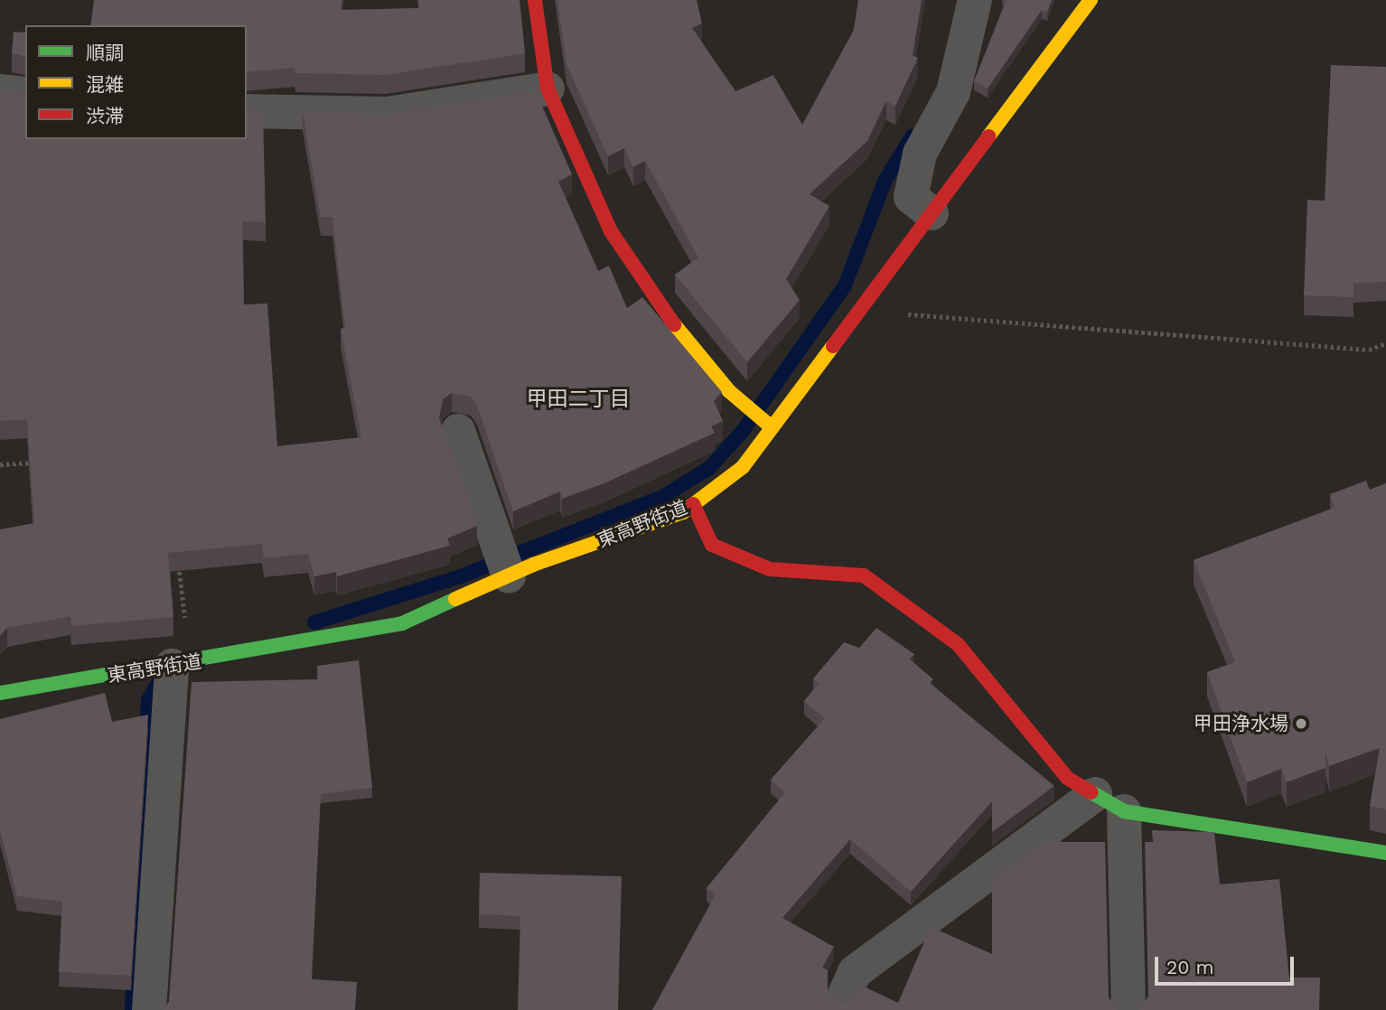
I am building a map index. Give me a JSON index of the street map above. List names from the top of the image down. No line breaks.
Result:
{"streets":{"street":["東高野街道"]},"districts":["甲田二丁目"],"places":["甲田浄水場"],"legend":["順調","混雑","渋滞"],"scale_bar":"20 m"}
